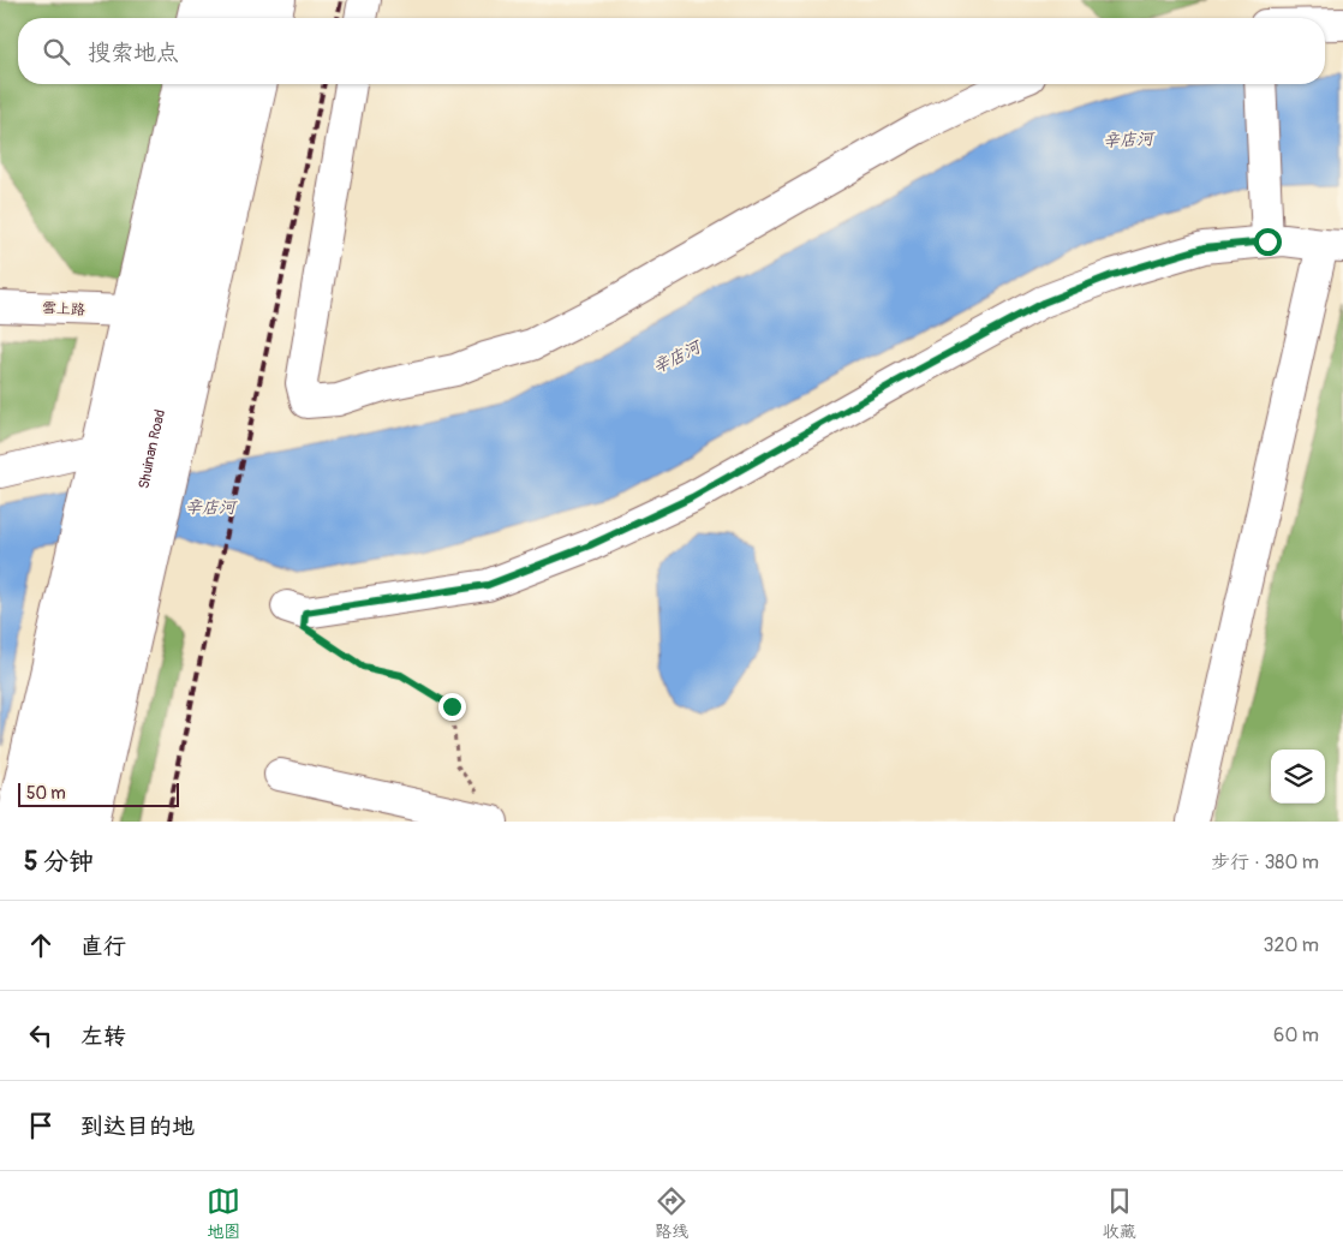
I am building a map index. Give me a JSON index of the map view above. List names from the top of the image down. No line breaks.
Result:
{"streets":{"main road":["Shuinan Road"],"street":["雪上路"]},"water":["辛店河"],"scale_bar":"50 m","page":{"search":"搜索地点","scale":"50 m","heading":["5 分钟","步行 · 380 m"],"list":[["直行","320 m"],["左转","60 m"],"到达目的地"],"nav":["地图","路线","收藏"]}}
